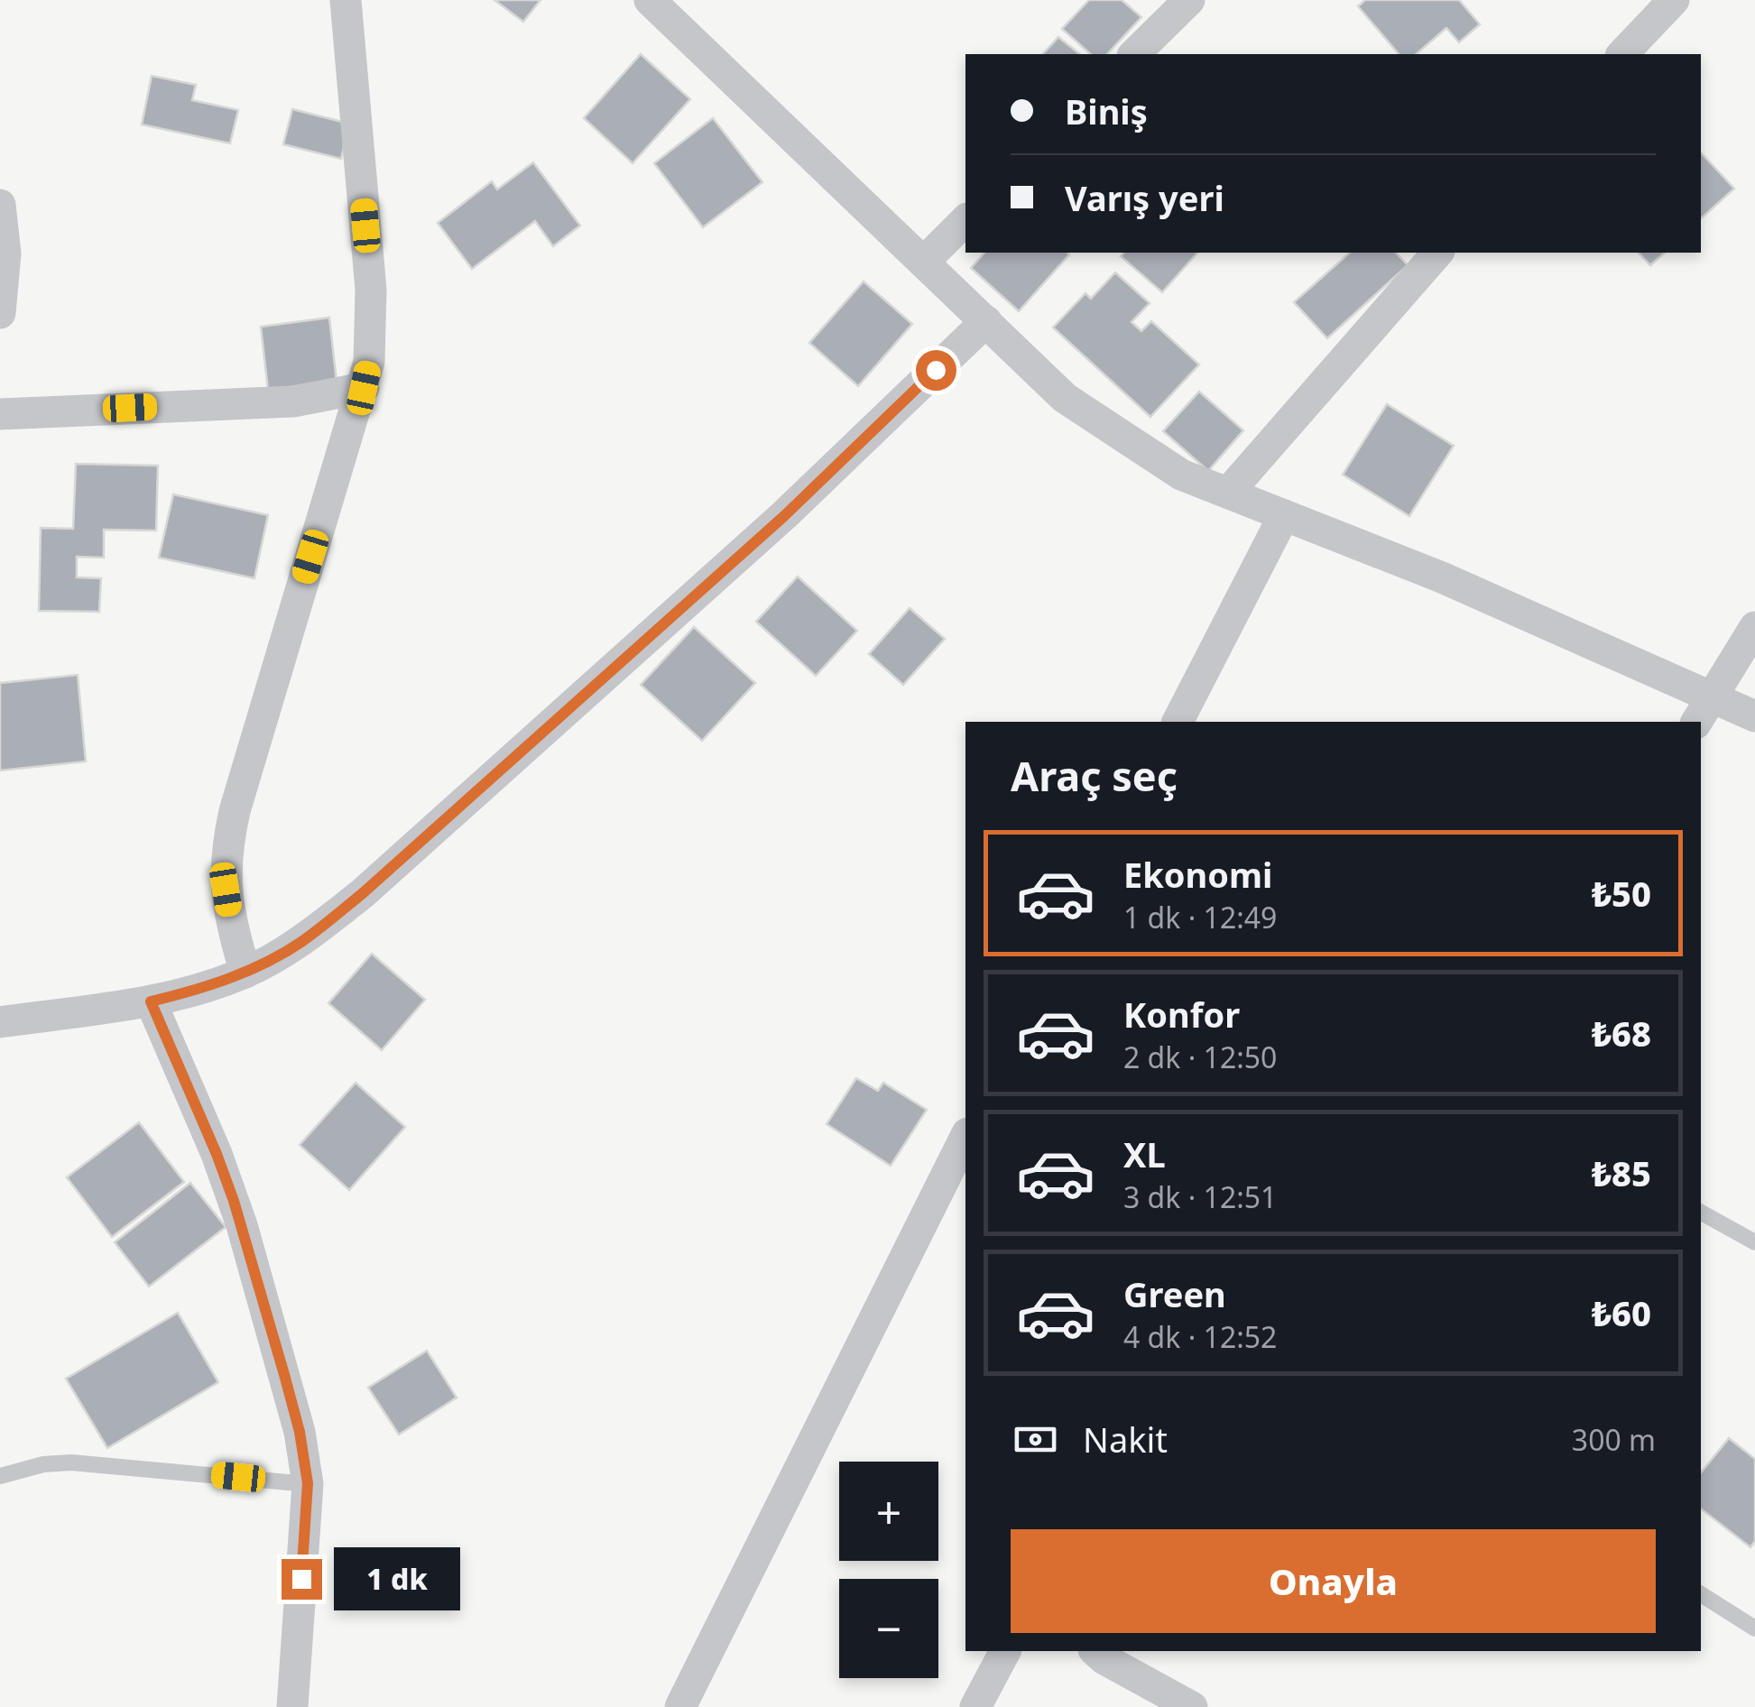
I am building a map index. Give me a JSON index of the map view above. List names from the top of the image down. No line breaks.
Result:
{"page":{"banner":["Biniş","Varış yeri"],"heading":"Araç seç","list":[{"name":"Ekonomi","note":"1 dk · 12:49","value":"₺50"},{"name":"Konfor","note":"2 dk · 12:50","value":"₺68"},{"name":"XL","note":"3 dk · 12:51","value":"₺85"},{"name":"Green","note":"4 dk · 12:52","value":"₺60"}],"pay":["Nakit","300 m"],"map_buttons":["+","−"],"buttons":"Onayla","bubble":"1 dk"}}
